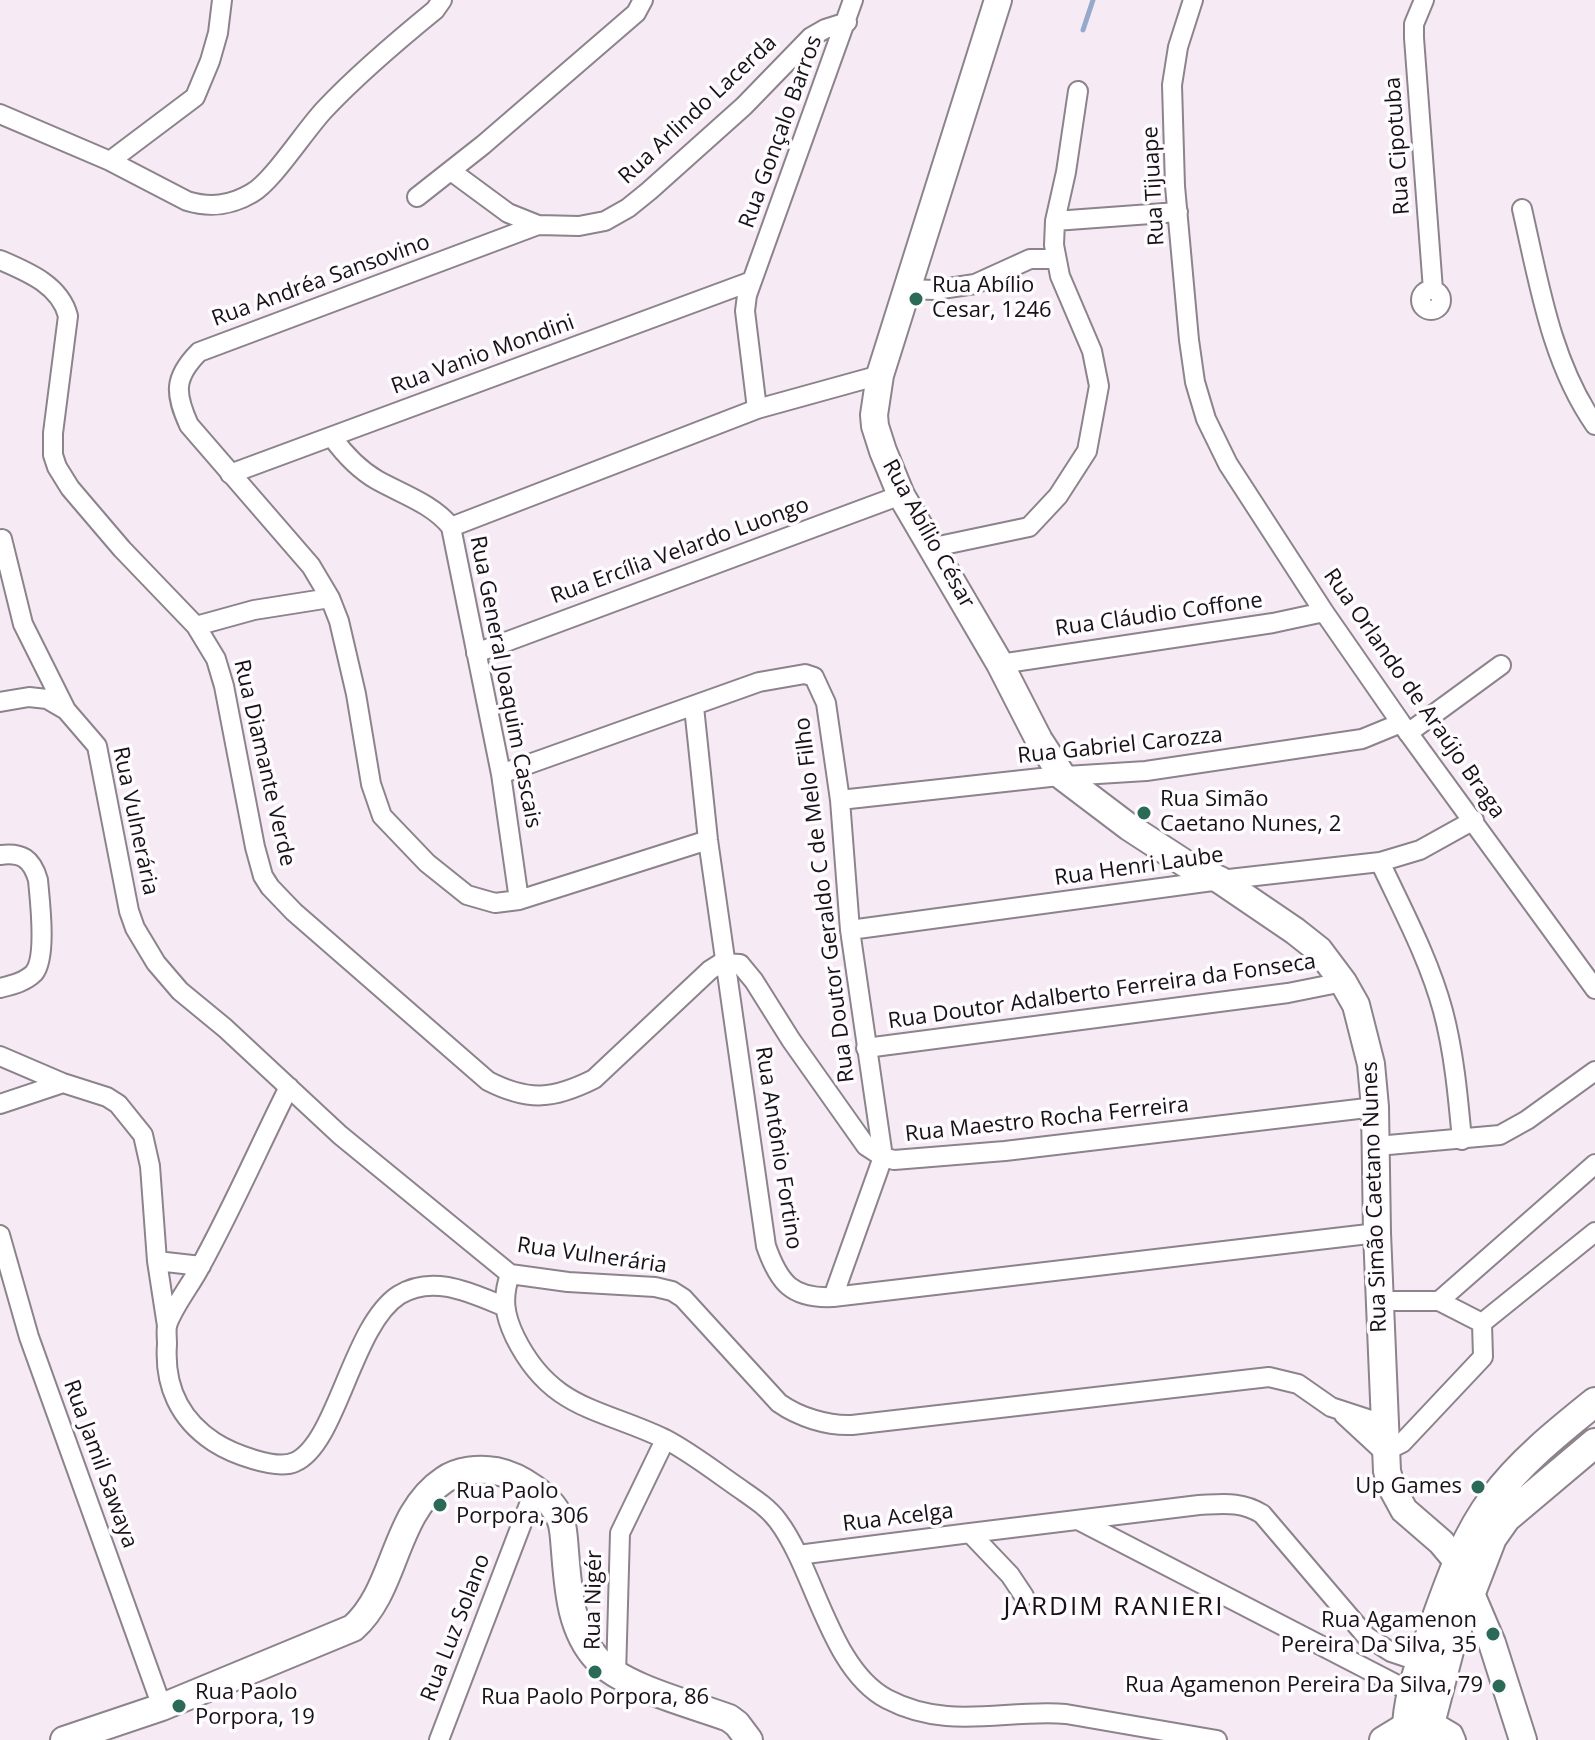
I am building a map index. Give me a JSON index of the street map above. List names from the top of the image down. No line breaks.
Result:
{"streets":{"main road":["Rua Abílio César","Rua Simão Caetano Nunes"],"street":["Rua Arlindo Lacerda","Rua Gonçalo Barros","Rua Cipotuba","Rua Tijuape","Rua Andréa Sansovino","Rua Vanio Mondini","Rua Ercília Velardo Luongo","Rua Cláudio Coffone","Rua General Joaquim Cascais","Rua Orlando de Araújo Braga","Rua Gabriel Carozza","Rua Diamante Verde","Rua Vulnerária","Rua Henri Laube","Rua Doutor Geraldo C de Melo Filho","Rua Doutor Adalberto Ferreira da Fonseca","Rua Maestro Rocha Ferreira","Rua Antônio Fortino","Rua Jamil Sawaya","Rua Acelga","Rua Nigér","Rua Luz Solano"]},"crossings":[["Rua Arlindo Lacerda","Rua Gonçalo Barros"],["Rua Arlindo Lacerda","Rua Andréa Sansovino"],["Rua Gonçalo Barros","Rua Vanio Mondini"],["Rua Tijuape","Rua Orlando de Araújo Braga"],["Rua Andréa Sansovino","Rua Vanio Mondini"],["Rua Andréa Sansovino","Rua General Joaquim Cascais"],["Rua Andréa Sansovino","Rua Antônio Fortino"],["Rua Vanio Mondini","Rua General Joaquim Cascais"],["Rua Abílio César","Rua Ercília Velardo Luongo"],["Rua Abílio César","Rua Cláudio Coffone"],["Rua Abílio César","Rua Gabriel Carozza"],["Rua Abílio César","Rua Simão Caetano Nunes"],["Rua Ercília Velardo Luongo","Rua General Joaquim Cascais"],["Rua Cláudio Coffone","Rua Orlando de Araújo Braga"],["Rua General Joaquim Cascais","Rua Doutor Geraldo C de Melo Filho"],["Rua Orlando de Araújo Braga","Rua Gabriel Carozza"],["Rua Orlando de Araújo Braga","Rua Henri Laube"],["Rua Gabriel Carozza","Rua Doutor Geraldo C de Melo Filho"],["Rua Gabriel Carozza","Rua Simão Caetano Nunes"],["Rua Diamante Verde","Rua Maestro Rocha Ferreira"],["Rua Diamante Verde","Rua Antônio Fortino"],["Rua Vulnerária","Rua Simão Caetano Nunes"],["Rua Henri Laube","Rua Doutor Geraldo C de Melo Filho"],["Rua Henri Laube","Rua Simão Caetano Nunes"],["Rua Doutor Geraldo C de Melo Filho","Rua Doutor Adalberto Ferreira da Fonseca"],["Rua Doutor Geraldo C de Melo Filho","Rua Maestro Rocha Ferreira"],["Rua Doutor Geraldo C de Melo Filho","Rua Antônio Fortino"],["Rua Doutor Adalberto Ferreira da Fonseca","Rua Simão Caetano Nunes"],["Rua Maestro Rocha Ferreira","Rua Antônio Fortino"],["Rua Maestro Rocha Ferreira","Rua Simão Caetano Nunes"],["Rua Antônio Fortino","Rua Simão Caetano Nunes"]],"districts":["JARDIM RANIERI"],"places":["Rua Abílio Cesar, 1246","Rua Simão Caetano Nunes, 2","Up Games","Rua Paolo Porpora, 306","Rua Agamenon Pereira Da Silva, 35","Rua Paolo Porpora, 86","Rua Agamenon Pereira Da Silva, 79","Rua Paolo Porpora, 19"]}
